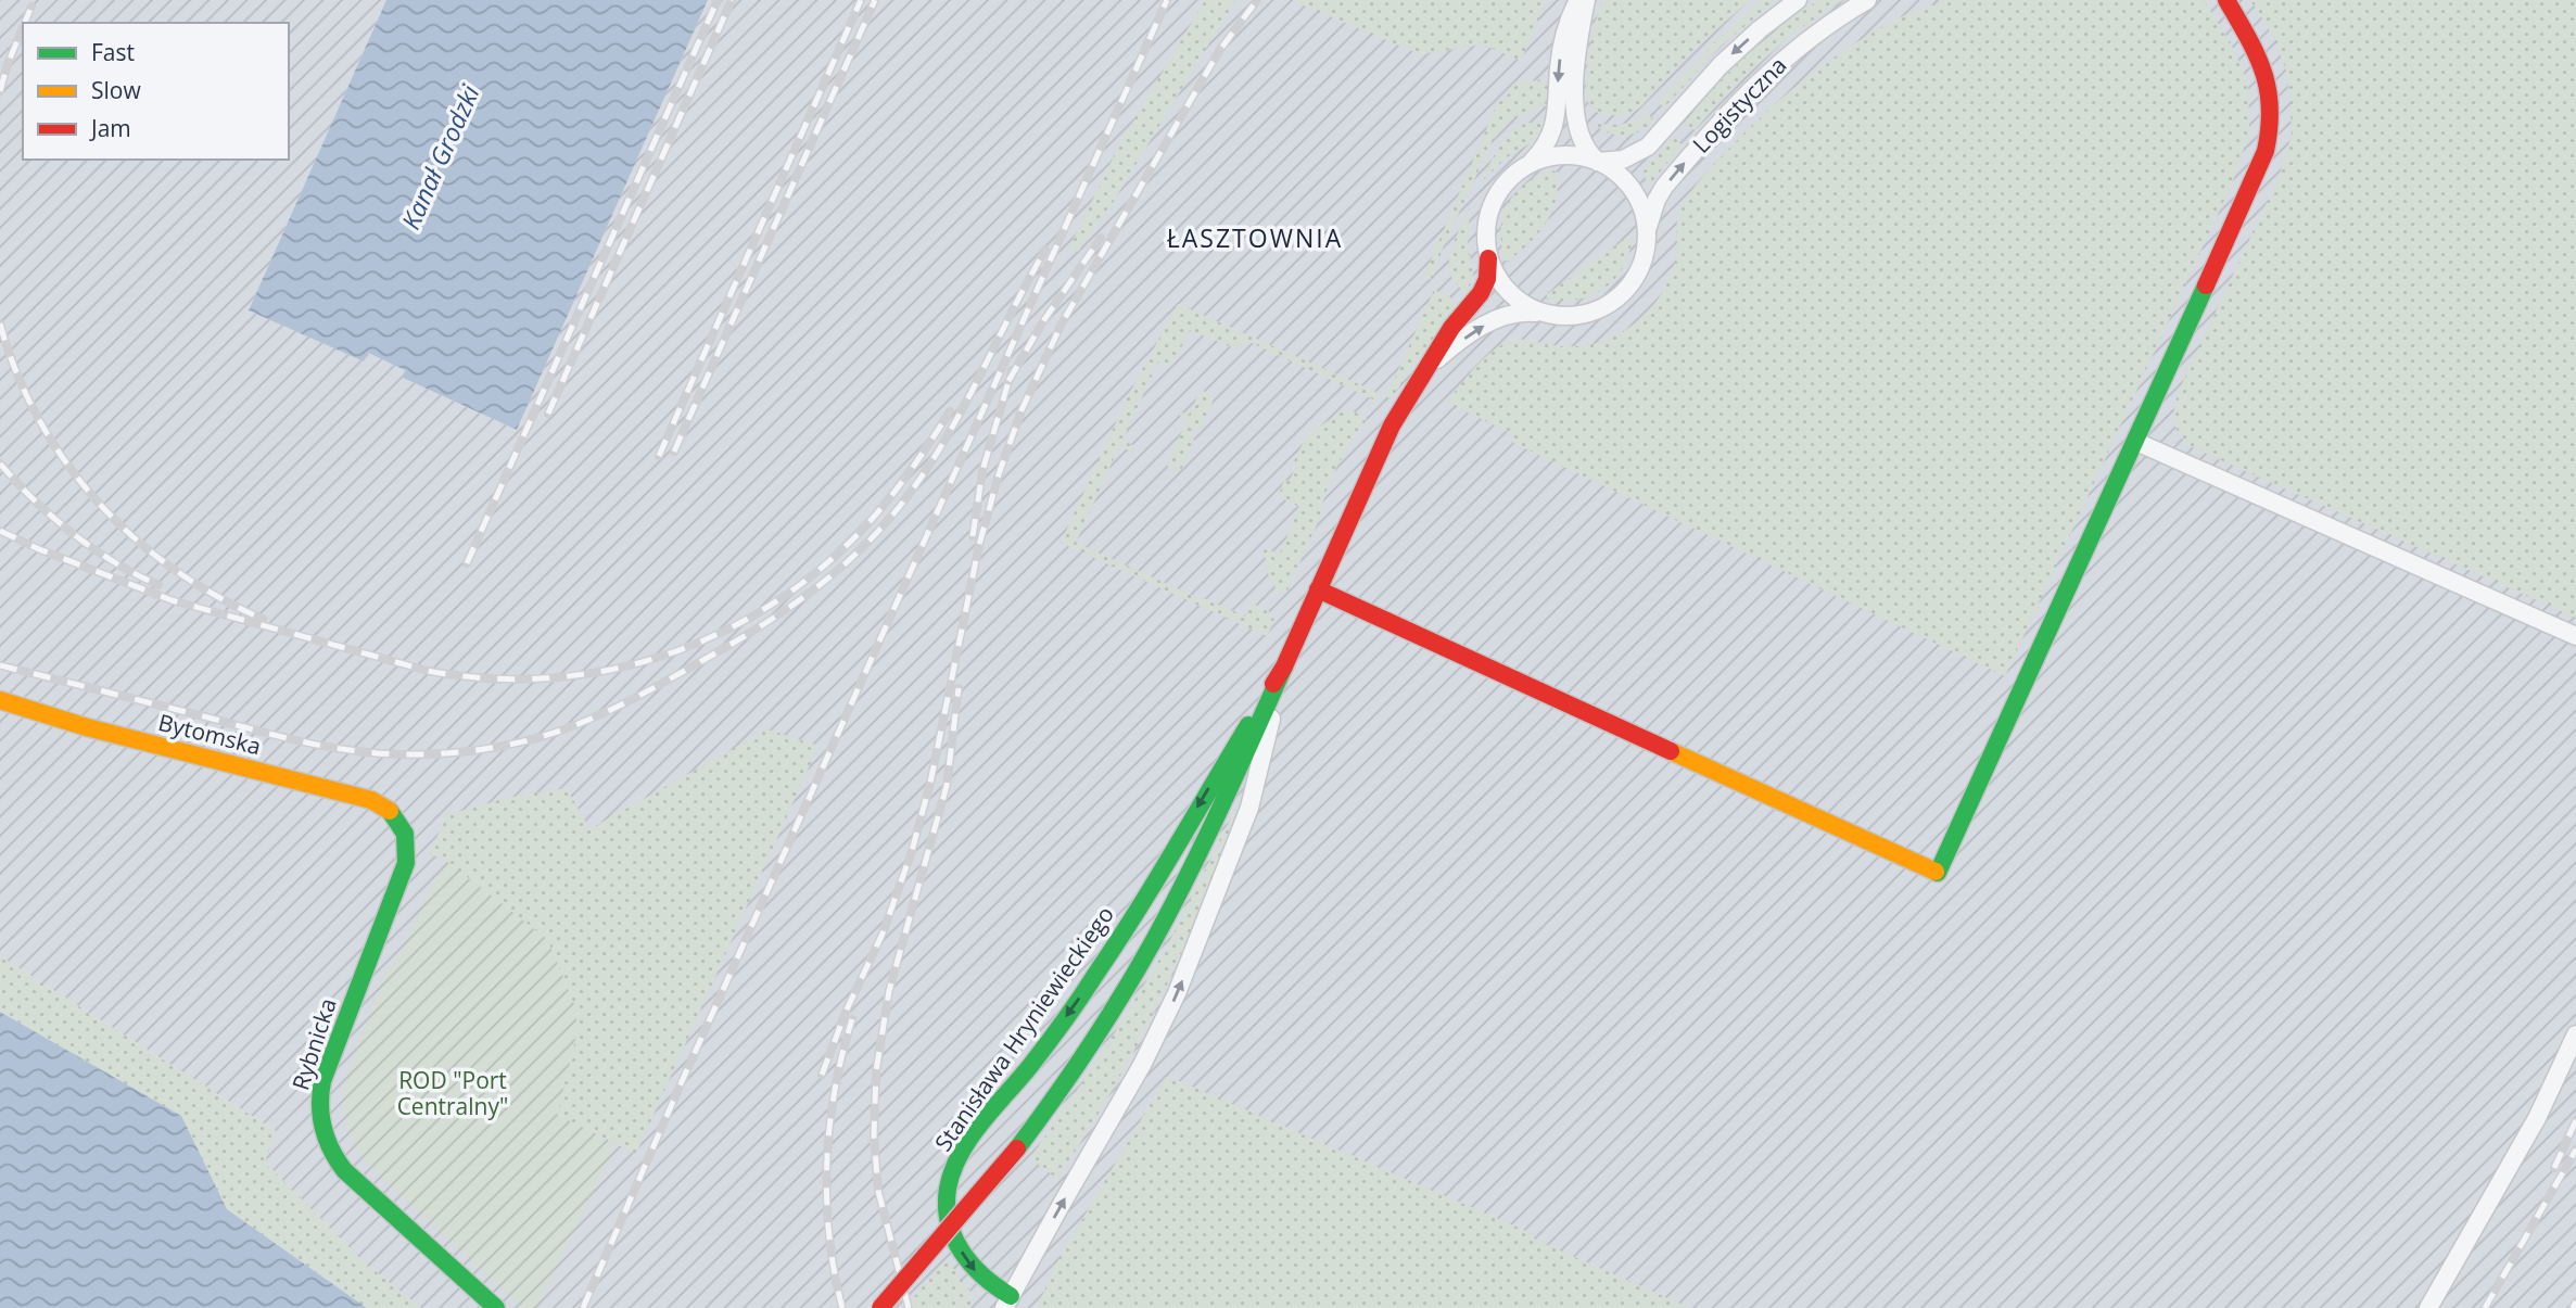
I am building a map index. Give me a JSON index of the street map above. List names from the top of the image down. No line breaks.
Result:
{"streets":{"street":["Logistyczna","Bytomska","Stanisława Hryniewieckiego","Rybnicka"]},"crossings":[["Logistyczna","Stanisława Hryniewieckiego"],["Bytomska","Rybnicka"]],"districts":["ŁASZTOWNIA"],"water":["Kanał Grodzki"],"parks":["ROD \"Port Centralny\""],"legend":["Fast","Slow","Jam"]}
